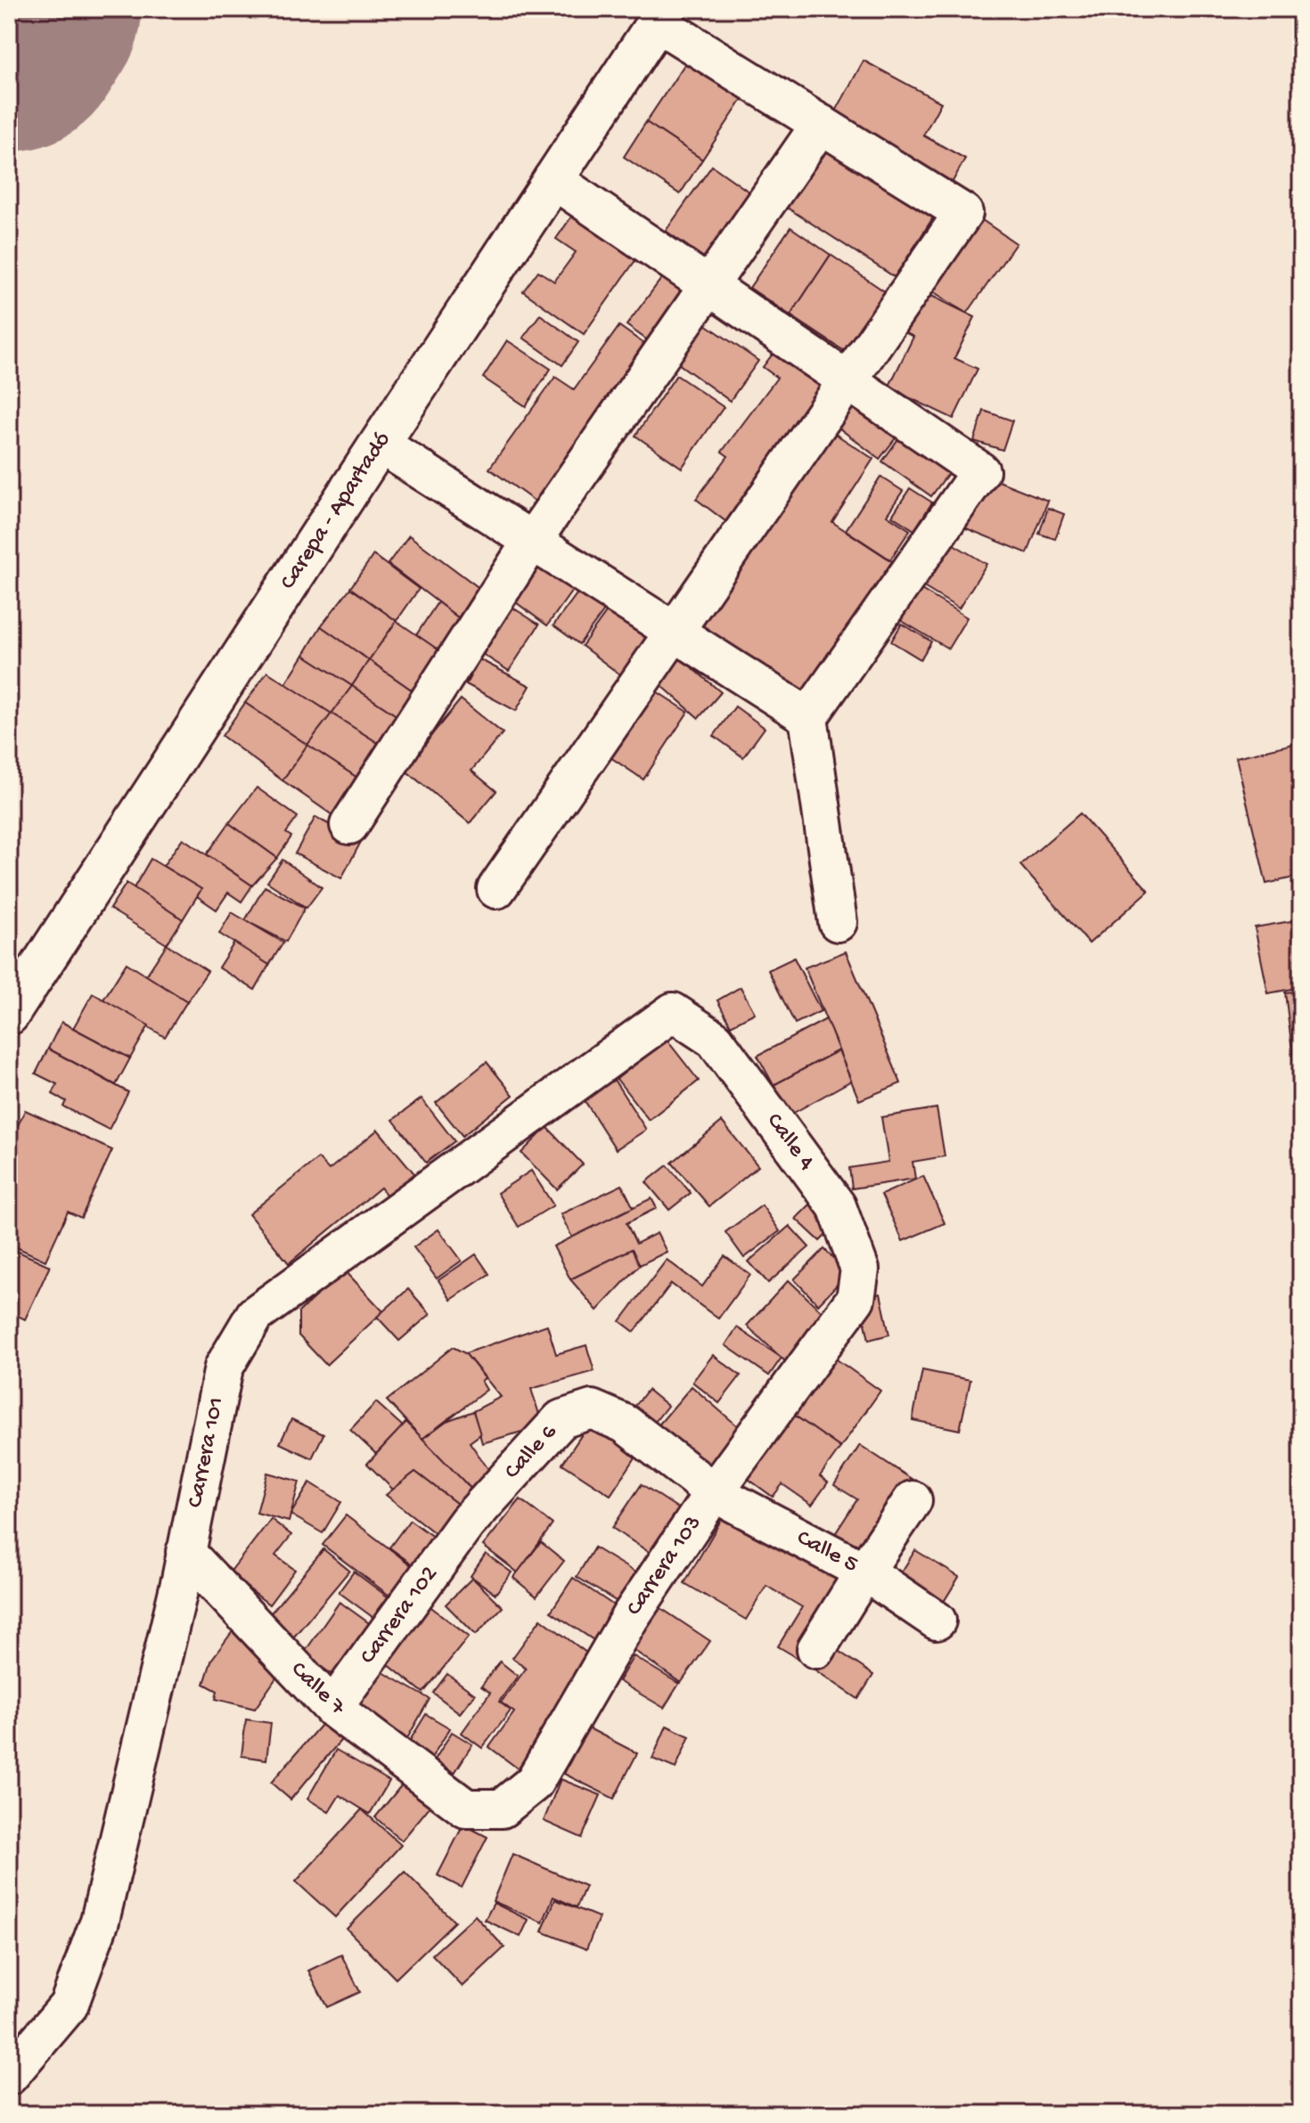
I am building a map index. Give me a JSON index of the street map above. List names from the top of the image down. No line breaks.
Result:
{"streets":{"main road":["Carepa - Apartadó"],"street":["Calle 4","Carrera 101","Calle 6","Calle 5","Carrera 103","Carrera 102","Calle 7"]},"crossings":[["Calle 4","Carrera 101"],["Calle 4","Carrera 103"],["Carrera 101","Calle 7"],["Calle 6","Calle 5"],["Calle 6","Carrera 103"],["Calle 6","Carrera 102"],["Calle 5","Carrera 103"],["Carrera 103","Calle 7"],["Carrera 102","Calle 7"]]}
